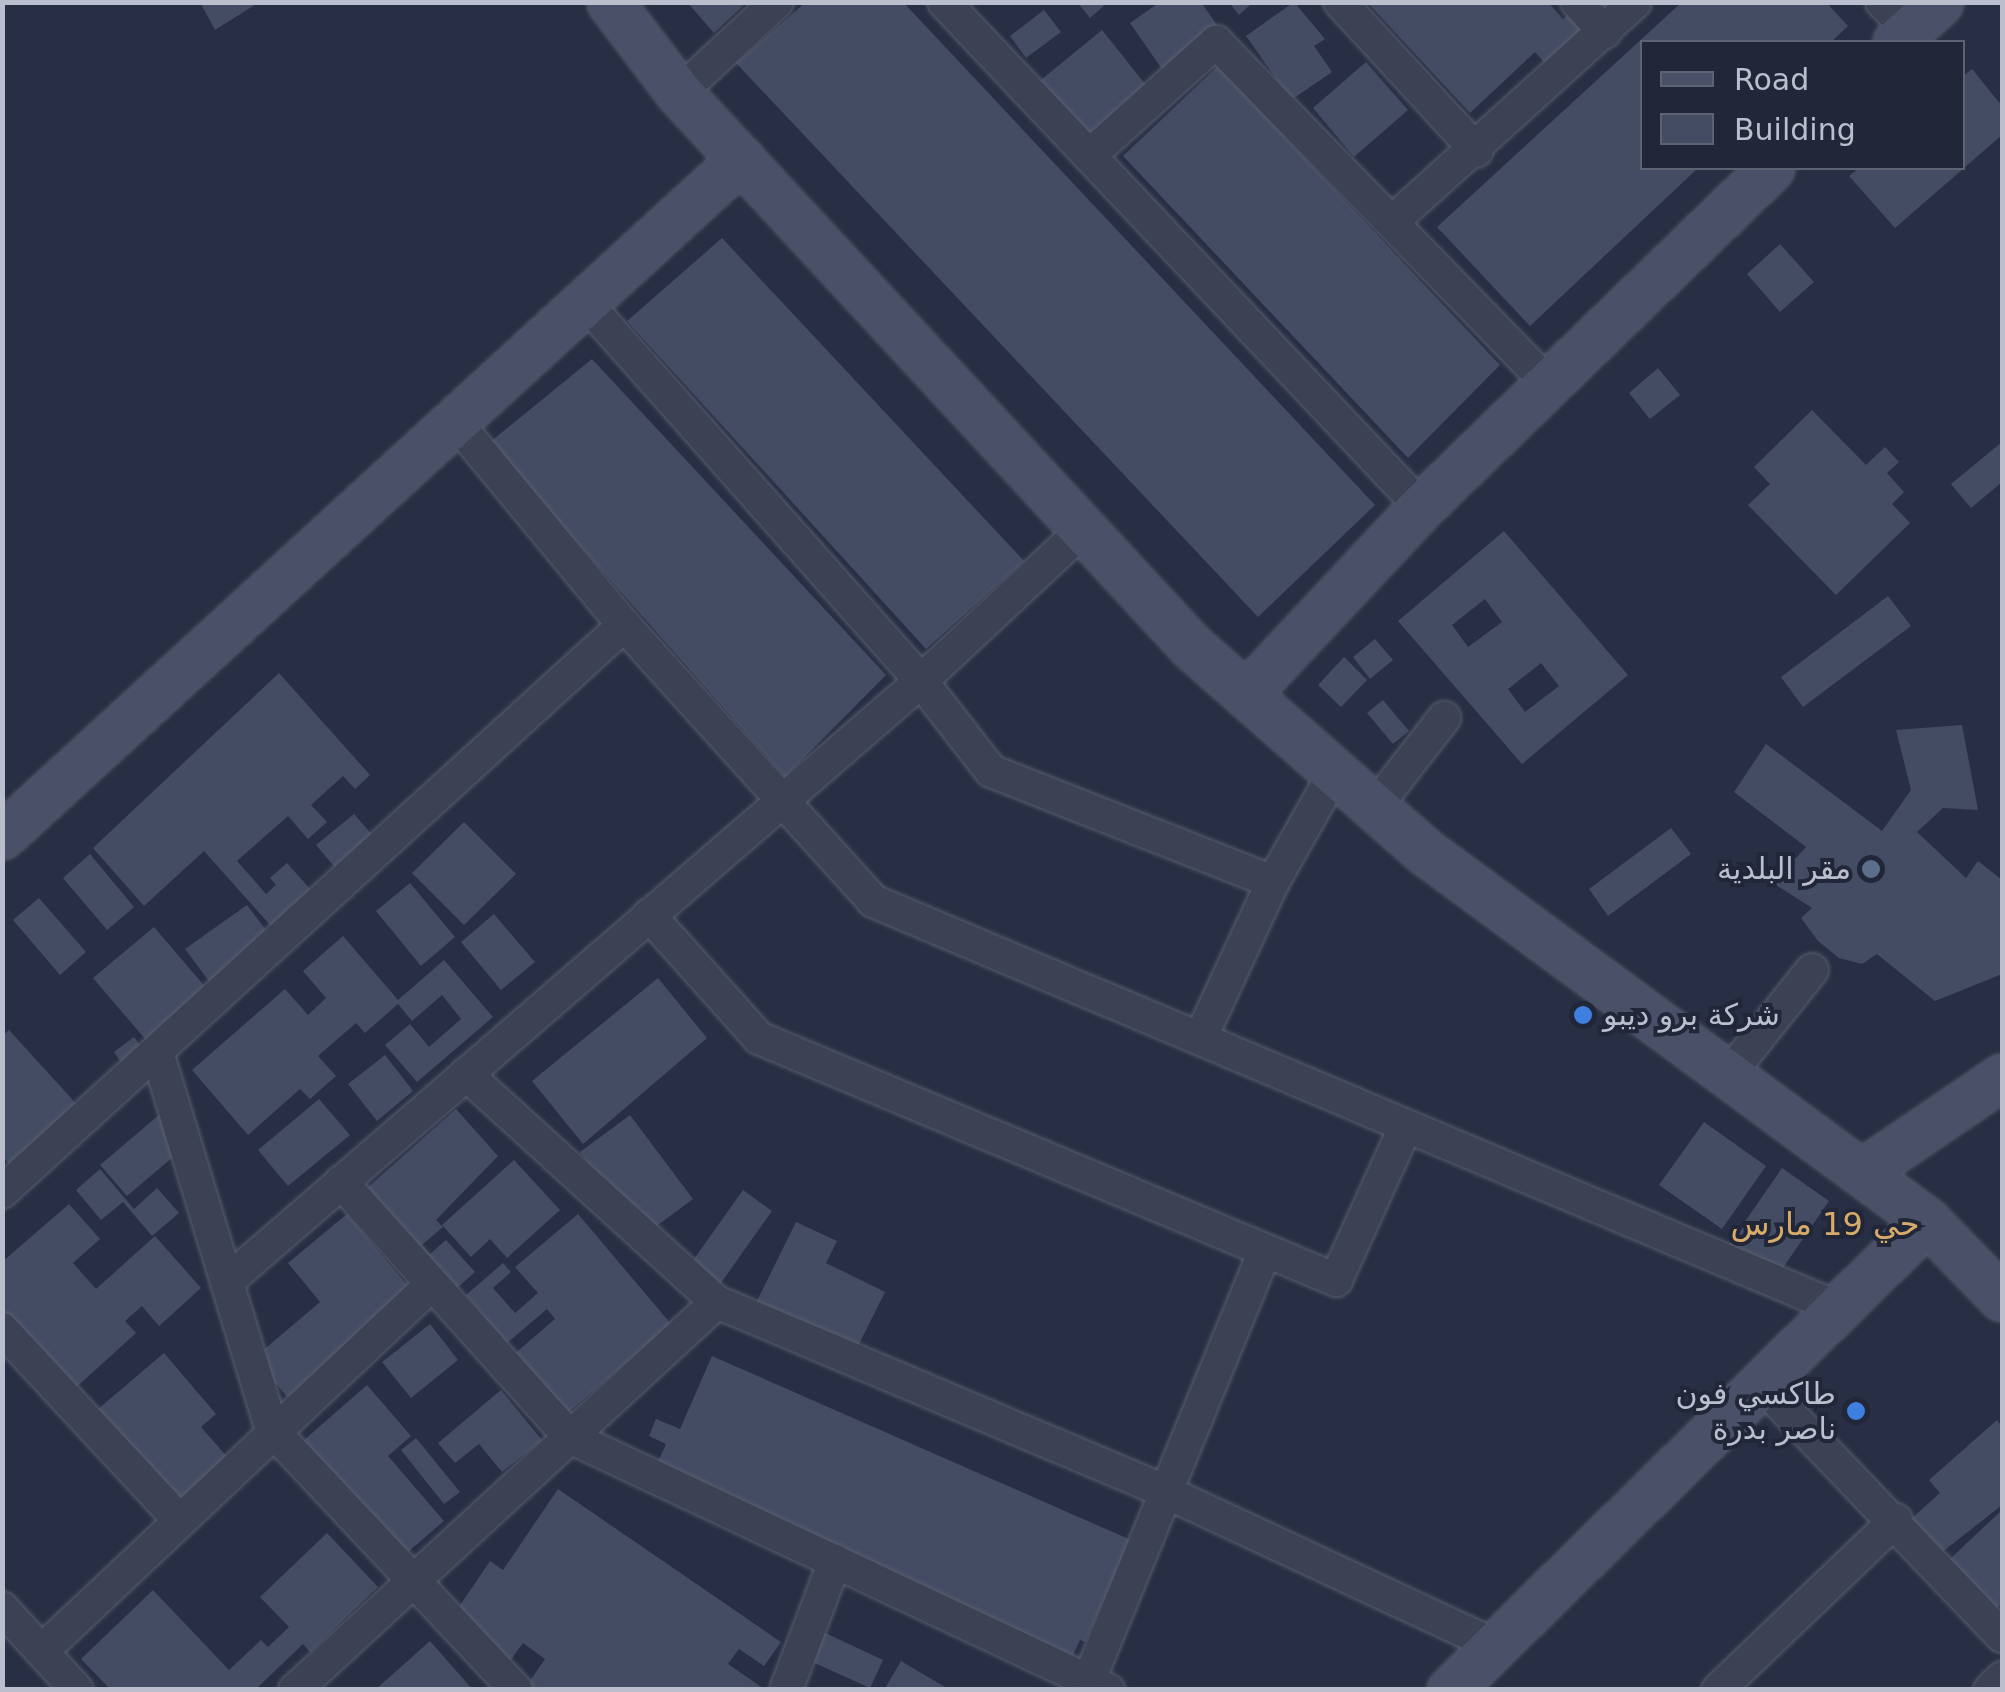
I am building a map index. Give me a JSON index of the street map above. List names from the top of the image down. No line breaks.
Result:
{"districts":["حي 19 مارس"],"places":["مقر البلدية","شركة برو ديبو","طاكسي فون ناصر بدرة"],"legend":["Road","Building"]}
